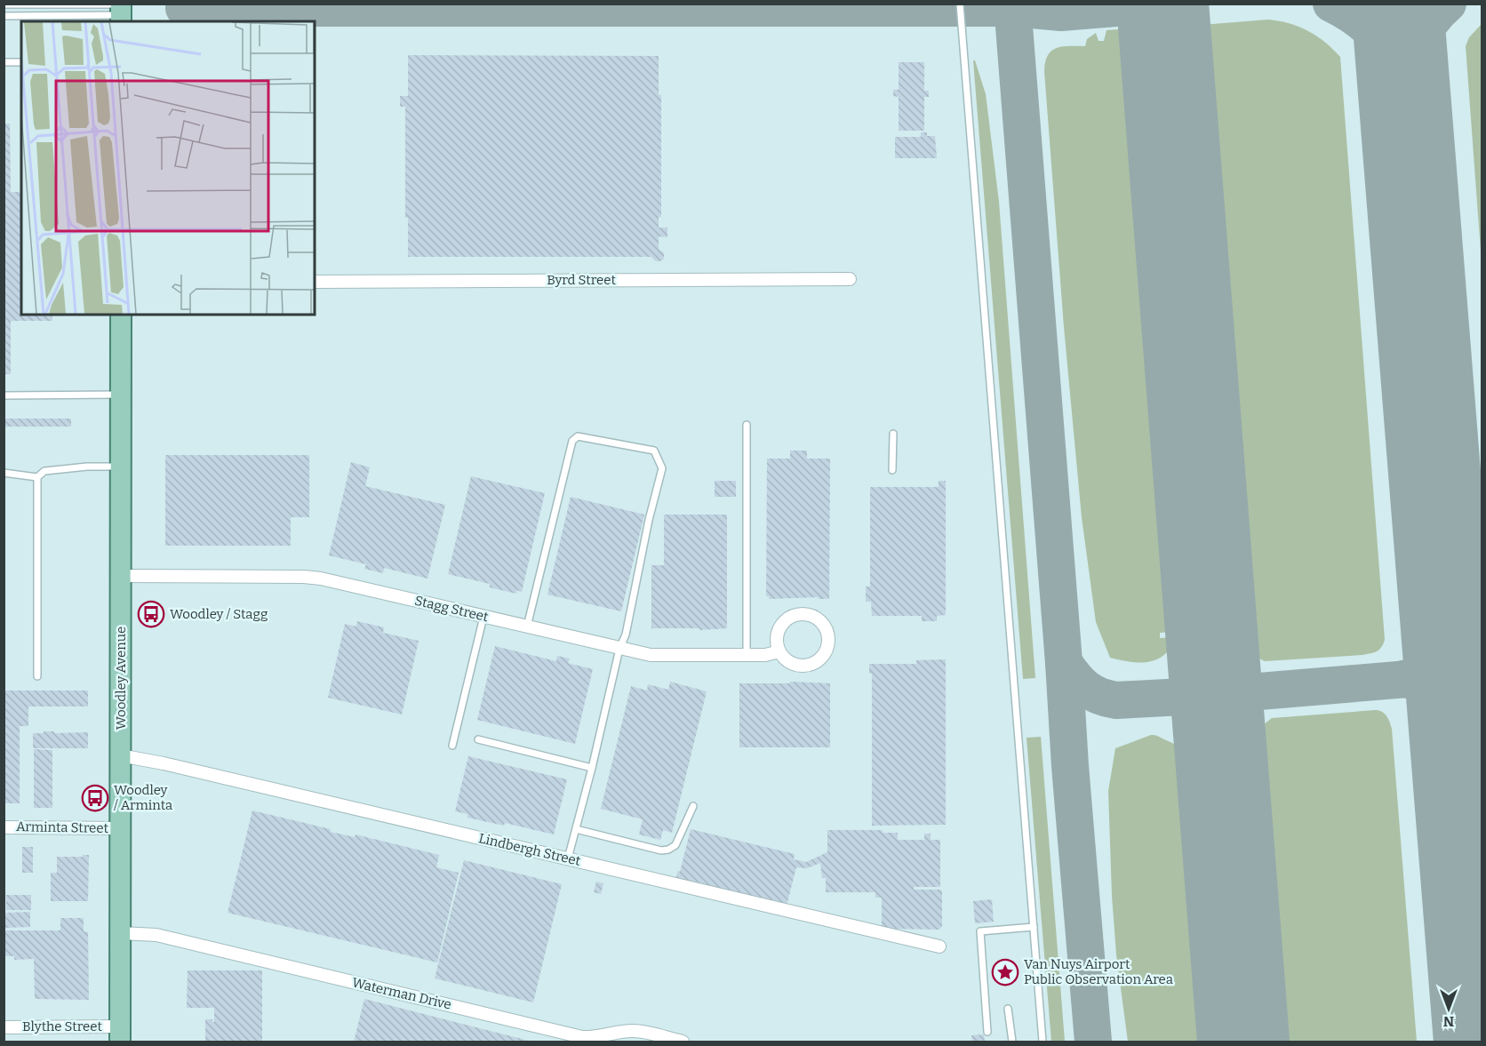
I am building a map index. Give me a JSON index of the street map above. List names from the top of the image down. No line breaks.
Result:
{"streets":{"main road":["Woodley Avenue"],"street":["Byrd Street","Stagg Street","Arminta Street","Lindbergh Street","Waterman Drive","Blythe Street"]},"crossings":[["Stagg Street","Woodley Avenue"],["Woodley Avenue","Arminta Street"],["Woodley Avenue","Lindbergh Street"],["Woodley Avenue","Waterman Drive"],["Woodley Avenue","Blythe Street"]],"places":{"bus stop":["Woodley / Stagg","Woodley / Arminta"],"place":["Van Nuys Airport Public Observation Area"]},"north":"bottom"}
